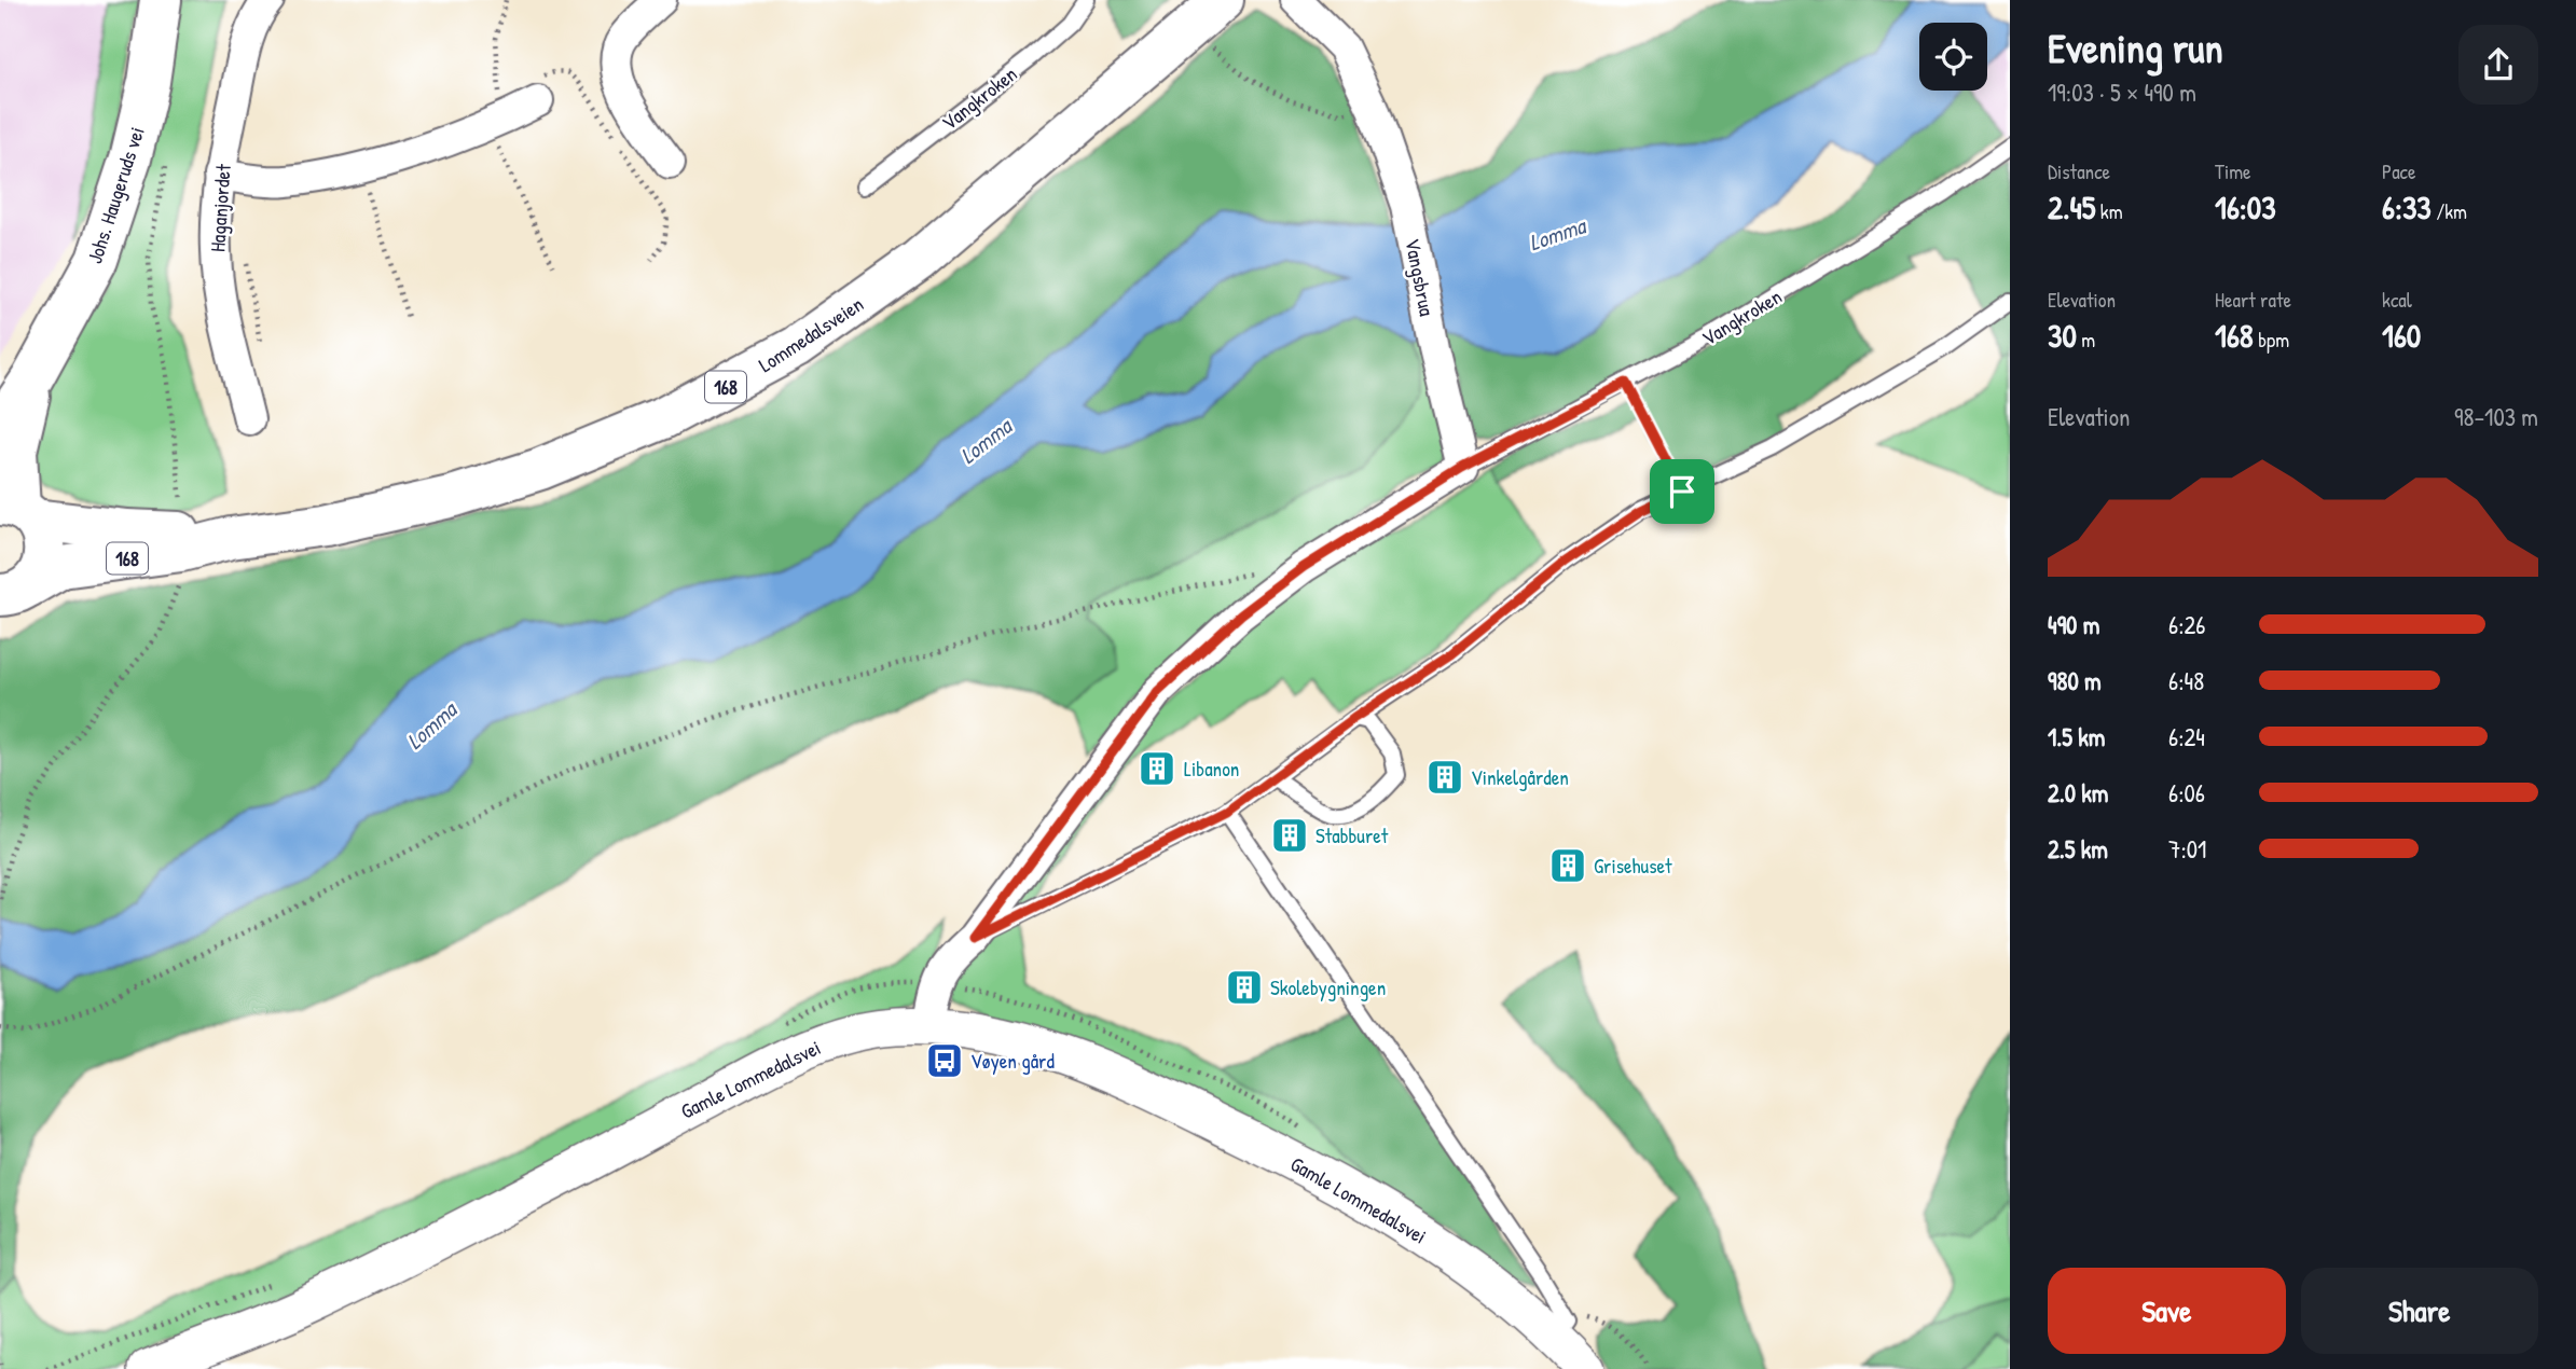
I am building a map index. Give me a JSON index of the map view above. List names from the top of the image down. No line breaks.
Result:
{"streets":{"main road":["Johs. Haugeruds vei","Lommedalsveien","168"],"street":["Vangkroken","Haganjordet","Vangsbrua","Gamle Lommedalsvei"]},"crossings":[["Vangkroken","Vangsbrua"],["Vangkroken","Gamle Lommedalsvei"],["Johs. Haugeruds vei","Lommedalsveien"],["Johs. Haugeruds vei","168"],["Lommedalsveien","168"]],"water":["Lomma"],"places":{"building":["Libanon","Vinkelgården","Stabburet","Grisehuset","Skolebygningen"],"bus stop":["Vøyen gård"]},"page":{"heading":["Evening run","19:03 · 5 × 490 m"],"stats":[["Distance","2.45 km"],["Time","16:03"],["Pace","6:33 /km"],["Elevation","30 m"],["Heart rate","168 bpm"],["kcal","160"]],"chart":["Elevation","98–103 m"],"list":[{"name":"490 m","note":"6:26"},{"name":"980 m","note":"6:48"},{"name":"1.5 km","note":"6:24"},{"name":"2.0 km","note":"6:06"},{"name":"2.5 km","note":"7:01"}],"buttons":["Save","Share"]}}
